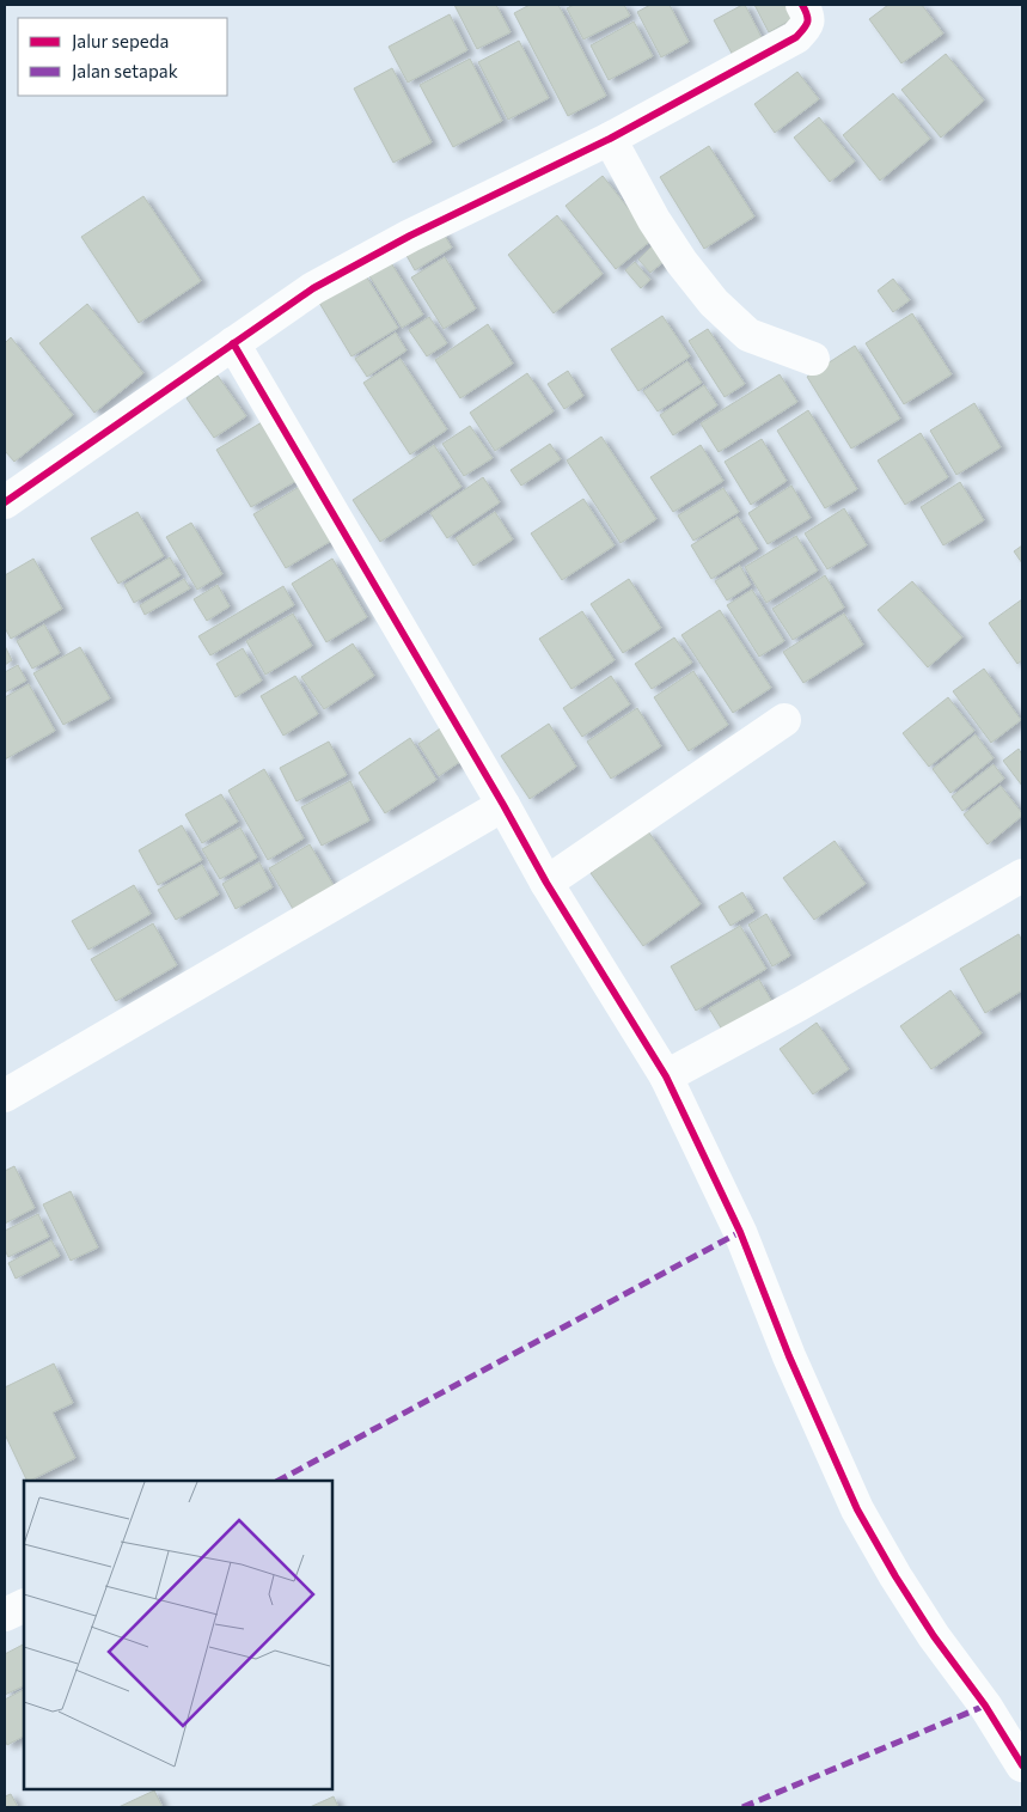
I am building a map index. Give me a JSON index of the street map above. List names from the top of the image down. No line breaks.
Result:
{"legend":["Jalur sepeda","Jalan setapak"]}
